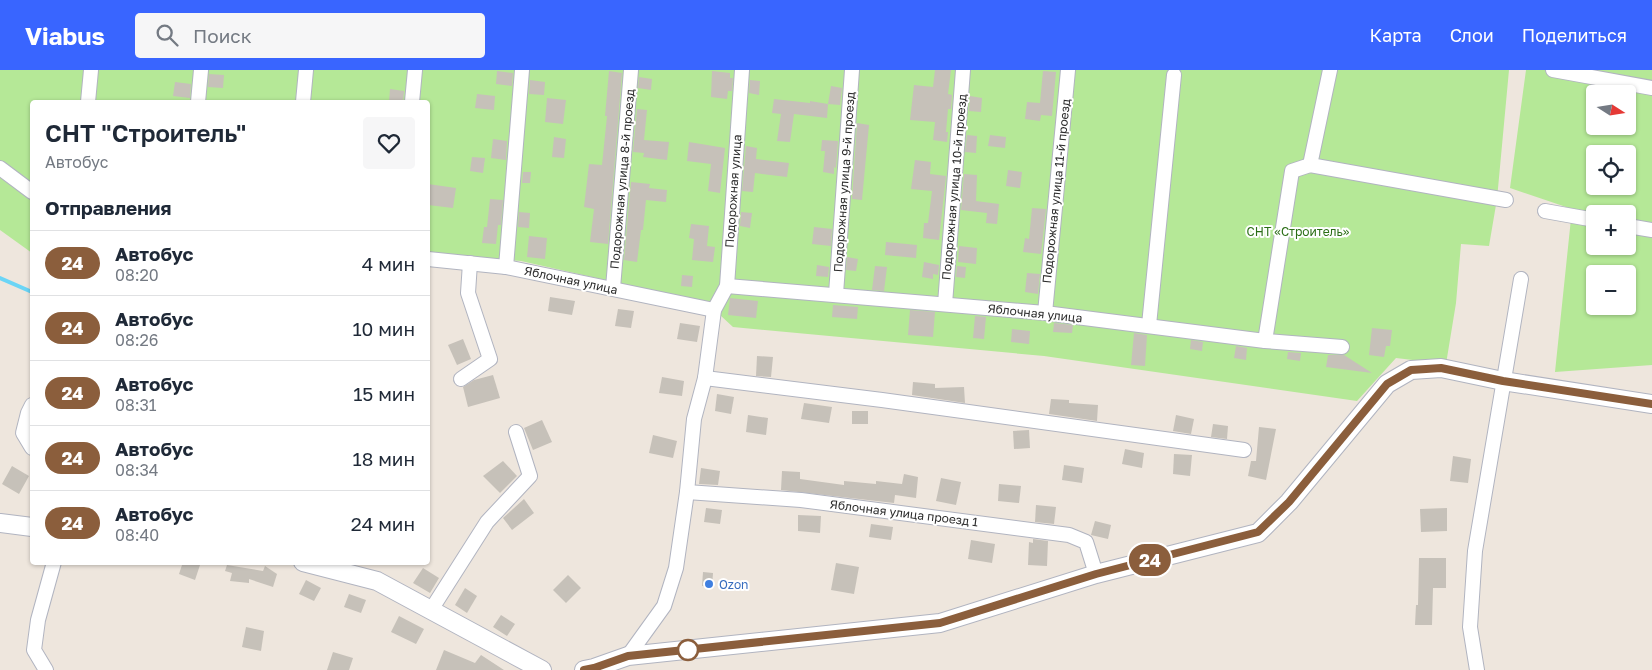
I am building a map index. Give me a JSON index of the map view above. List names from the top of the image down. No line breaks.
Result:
{"streets":{"street":["Подорожная улица 8-й проезд","Подорожная улица 9-й проезд","Подорожная улица 10-й проезд","Подорожная улица","Подорожная улица 11-й проезд","Яблочная улица","Яблочная улица проезд 1"]},"crossings":[["Подорожная улица 8-й проезд","Яблочная улица"],["Подорожная улица 9-й проезд","Яблочная улица"],["Подорожная улица 10-й проезд","Яблочная улица"],["Подорожная улица","Яблочная улица"],["Подорожная улица 11-й проезд","Яблочная улица"]],"parks":["СНТ «Строитель»"],"places":["Ozon"],"lines":["bus line 24"],"north":"right","page":{"header":"Viabus","search":"Поиск","nav":["Карта","Слои","Поделиться"],"on_map":"24","map_buttons":["+","−"],"heading":[["СНТ \"Строитель\"","Автобус"],"Отправления"],"list":[{"mark":"24","name":"Автобус","note":"08:20","value":"4 мин"},{"mark":"24","name":"Автобус","note":"08:26","value":"10 мин"},{"mark":"24","name":"Автобус","note":"08:31","value":"15 мин"},{"mark":"24","name":"Автобус","note":"08:34","value":"18 мин"},{"mark":"24","name":"Автобус","note":"08:40","value":"24 мин"}]}}
